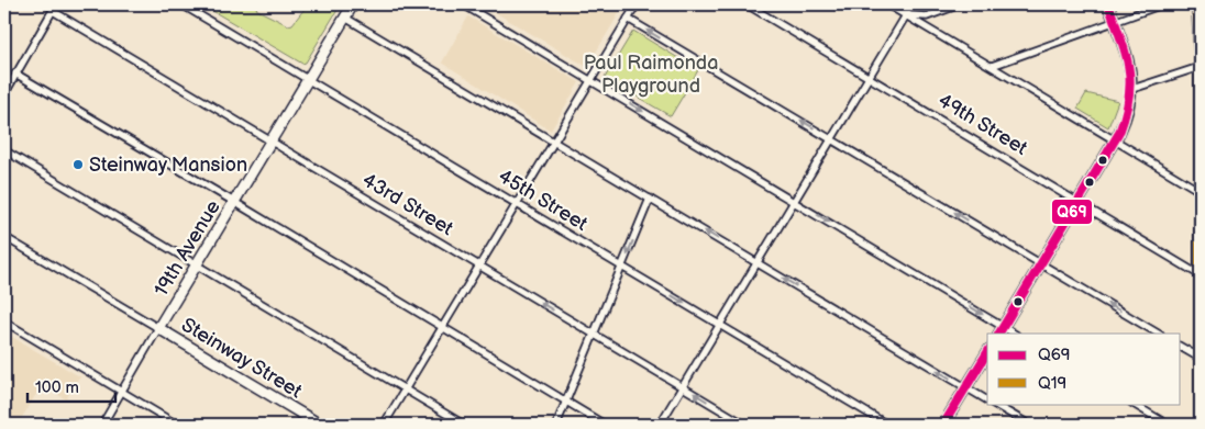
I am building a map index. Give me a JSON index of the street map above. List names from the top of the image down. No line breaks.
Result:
{"streets":{"street":["49th Street","45th Street","43rd Street","19th Avenue","Steinway Street"]},"crossings":[["45th Street","19th Avenue"],["43rd Street","19th Avenue"],["19th Avenue","Steinway Street"]],"parks":["Paul Raimonda Playground"],"places":["Steinway Mansion"],"lines":["transit line Q69","transit line Q19"],"legend":["Q69","Q19"],"scale_bar":"100 m"}
